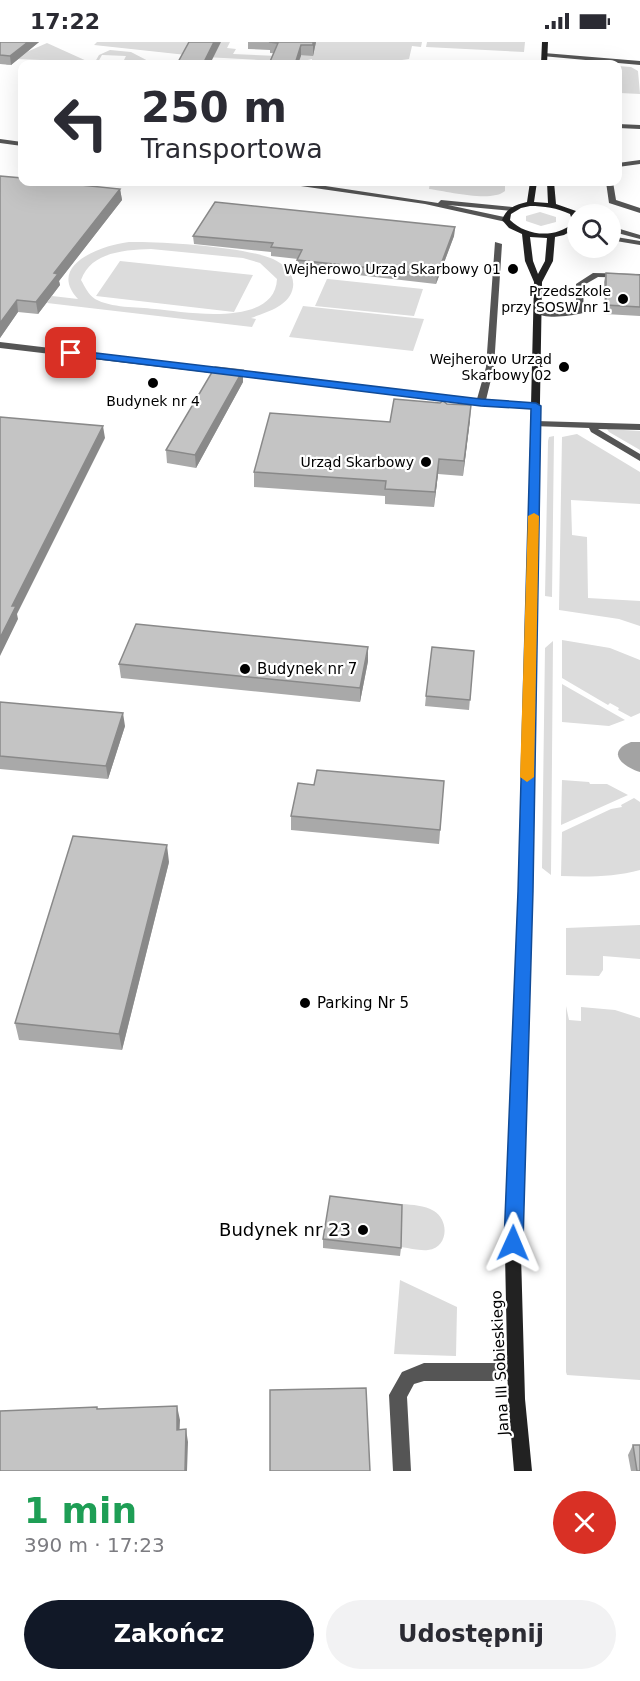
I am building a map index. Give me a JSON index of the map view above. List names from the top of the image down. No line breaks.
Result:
{"streets":{"street":["Jana III Sobieskiego"]},"places":["Wejherowo Urząd Skarbowy 01","Przedszkole przy SOSW nr 1","Wejherowo Urząd Skarbowy 02","Budynek nr 4","Urząd Skarbowy","Budynek nr 7","Parking Nr 5","Budynek nr 23"],"page":{"status":"17:22","turn":["250 m","Transportowa"],"heading":["1 min","390 m · 17:23"],"buttons":["Zakończ","Udostępnij"]}}
